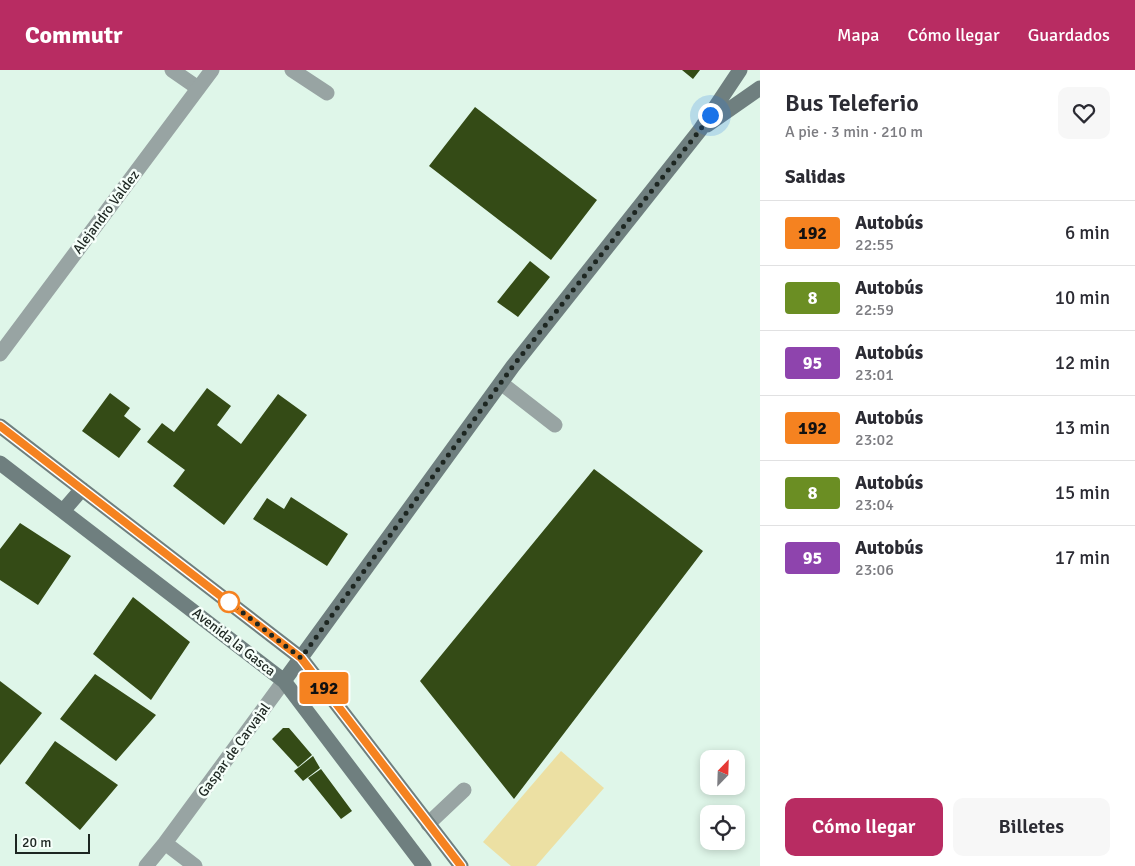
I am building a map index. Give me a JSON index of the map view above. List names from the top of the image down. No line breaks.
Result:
{"streets":{"main road":["Avenida la Gasca","Gaspar de Carvajal"],"street":["Alejandro Valdez"]},"crossings":[["Avenida la Gasca","Gaspar de Carvajal"]],"lines":["bus line 192"],"scale_bar":"20 m","north":"top right","page":{"header":"Commutr","nav":["Mapa","Cómo llegar","Guardados"],"on_map":"192","heading":[["Bus Teleferio","A pie · 3 min · 210 m"],"Salidas"],"list":[{"mark":"192","name":"Autobús","note":"22:55","value":"6 min"},{"mark":"8","name":"Autobús","note":"22:59","value":"10 min"},{"mark":"95","name":"Autobús","note":"23:01","value":"12 min"},{"mark":"192","name":"Autobús","note":"23:02","value":"13 min"},{"mark":"8","name":"Autobús","note":"23:04","value":"15 min"},{"mark":"95","name":"Autobús","note":"23:06","value":"17 min"}],"buttons":["Cómo llegar","Billetes"],"scale":"20 m"}}
